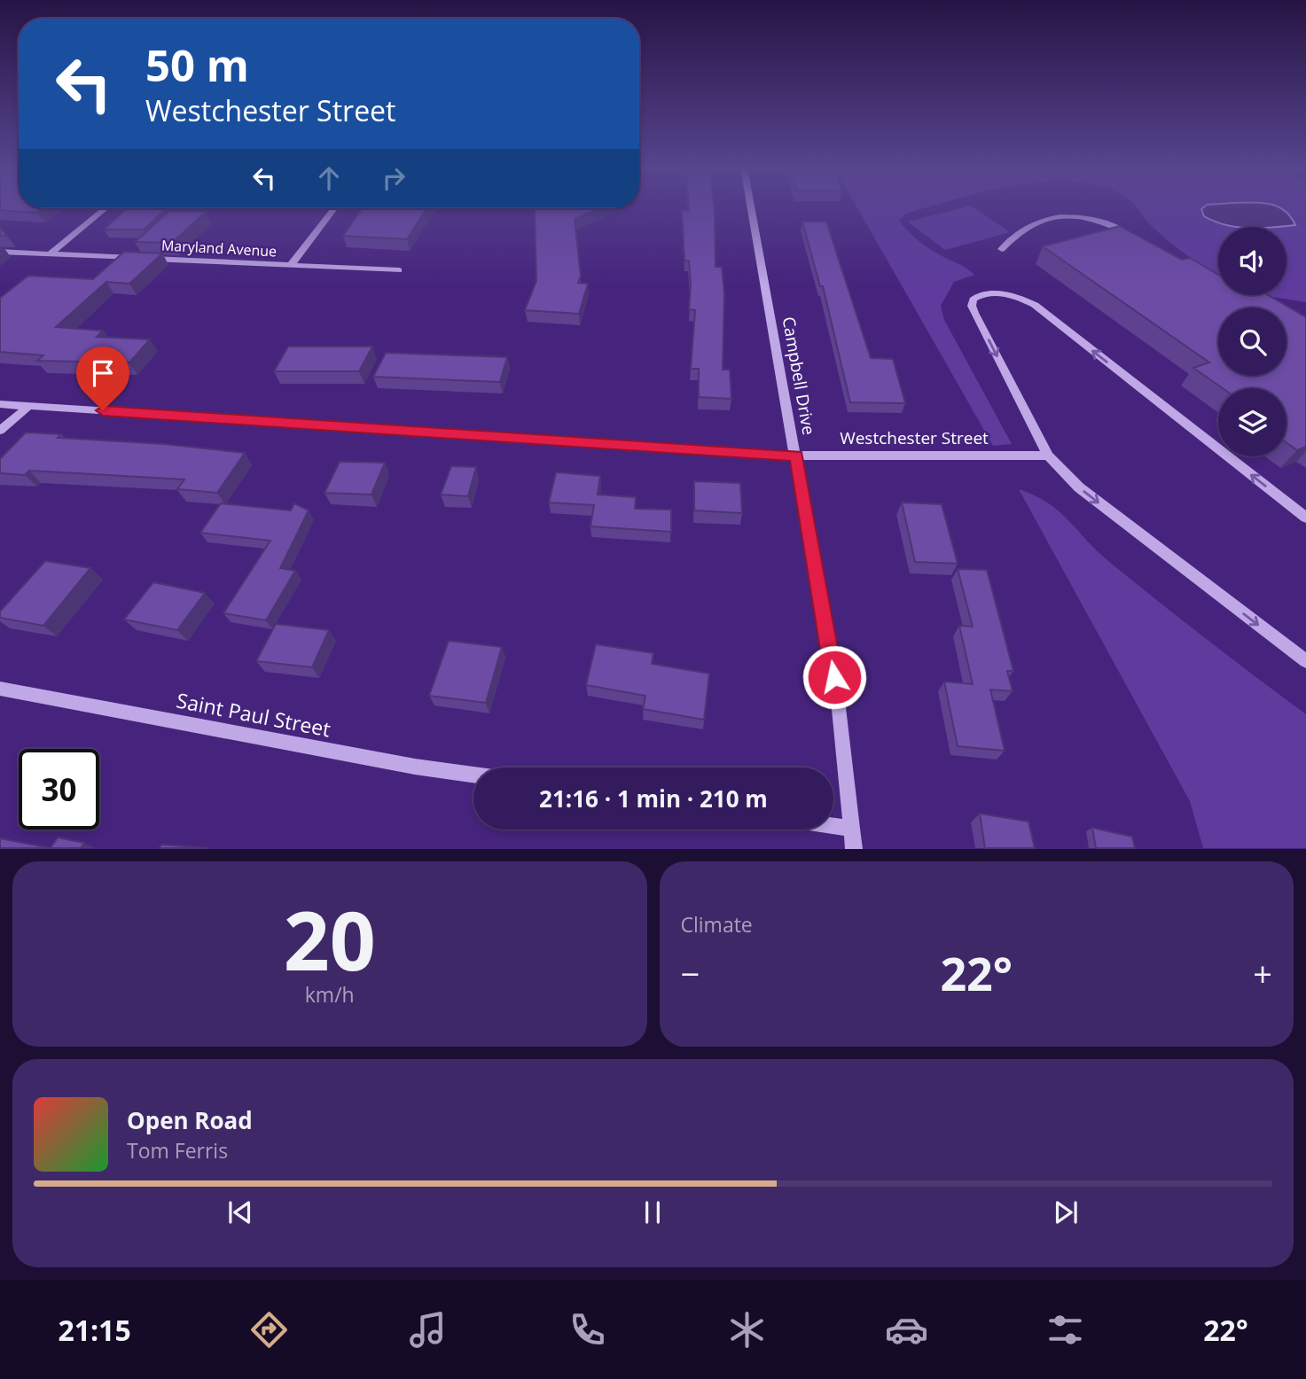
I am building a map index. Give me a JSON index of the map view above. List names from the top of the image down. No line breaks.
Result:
{"streets":{"street":["Maryland Avenue","Campbell Drive","Westchester Street","Saint Paul Street"]},"crossings":[["Campbell Drive","Westchester Street"]],"page":{"turn":["50 m","Westchester Street"],"limit":"30","trip":"21:16 · 1 min · 210 m","tile":[["20","km/h"],"Climate"],"heat":["−","22°","+"],"song":["Open Road","Tom Ferris"],"tabs":["21:15","22°"]}}
